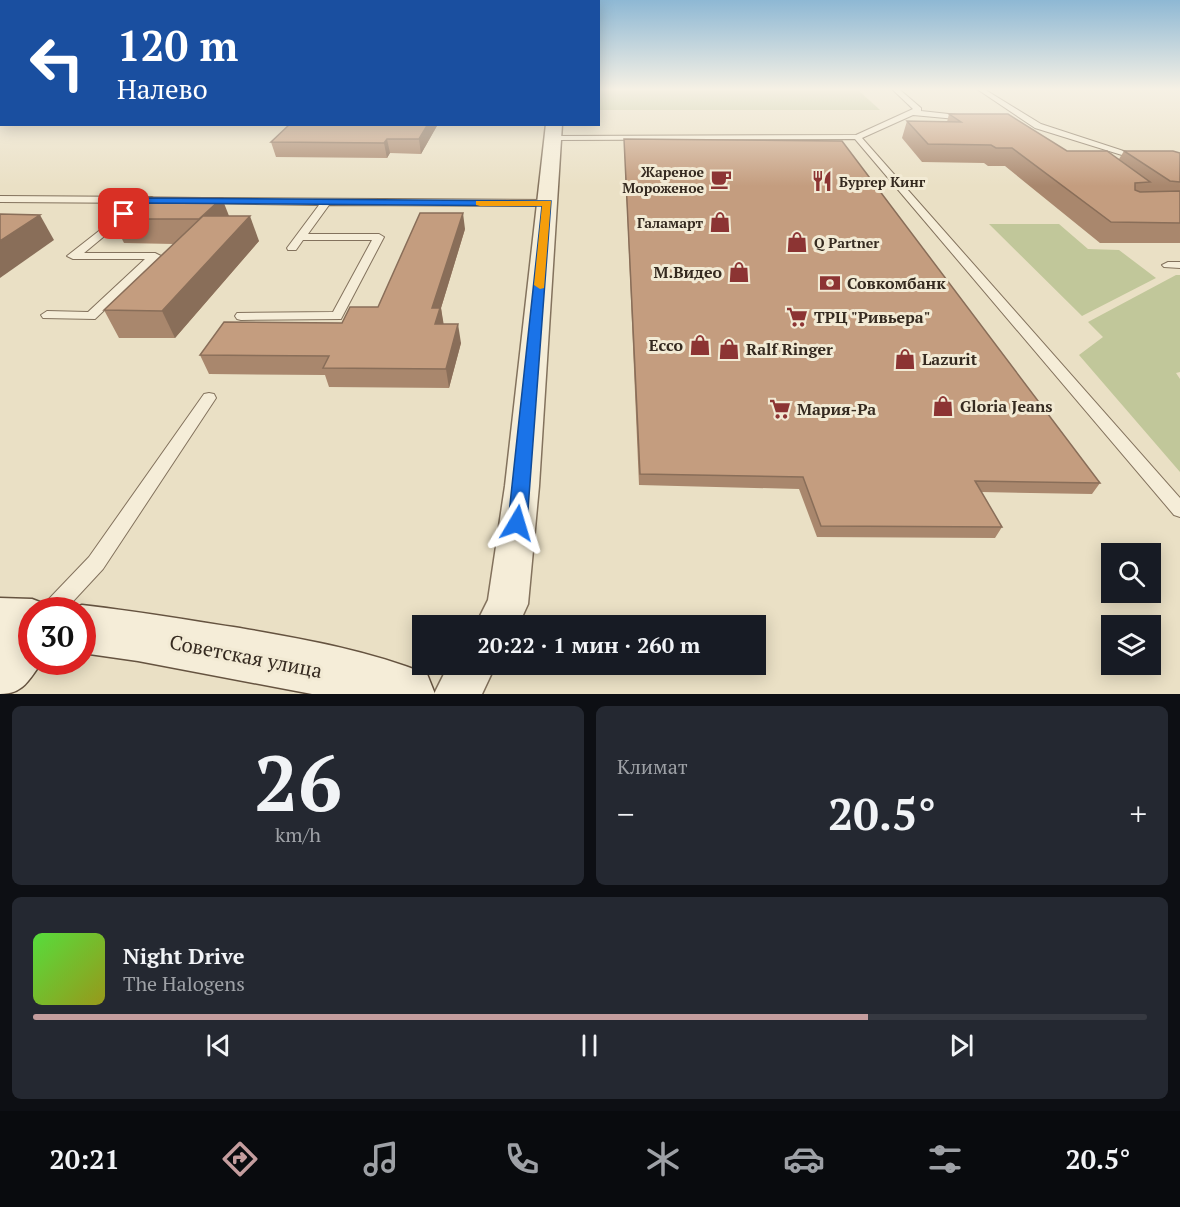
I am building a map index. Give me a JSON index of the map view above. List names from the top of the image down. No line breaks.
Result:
{"streets":{"main road":["Советская улица"]},"places":{"cafe":["Жареное Мороженое"],"restaurant":["Бургер Кинг"],"shop":["Галамарт","Q Partner","М.Видео","Ecco","Ralf Ringer","Lazurit","Gloria Jeans"],"bank":["Совкомбанк"],"supermarket":["ТРЦ \"Ривьера\"","Мария-Ра"]},"page":{"turn":["120 m","Налево"],"limit":"30","trip":"20:22 · 1 мин · 260 m","tile":[["26","km/h"],"Климат"],"heat":["−","20.5°","+"],"song":["Night Drive","The Halogens"],"tabs":["20:21","20.5°"]}}
